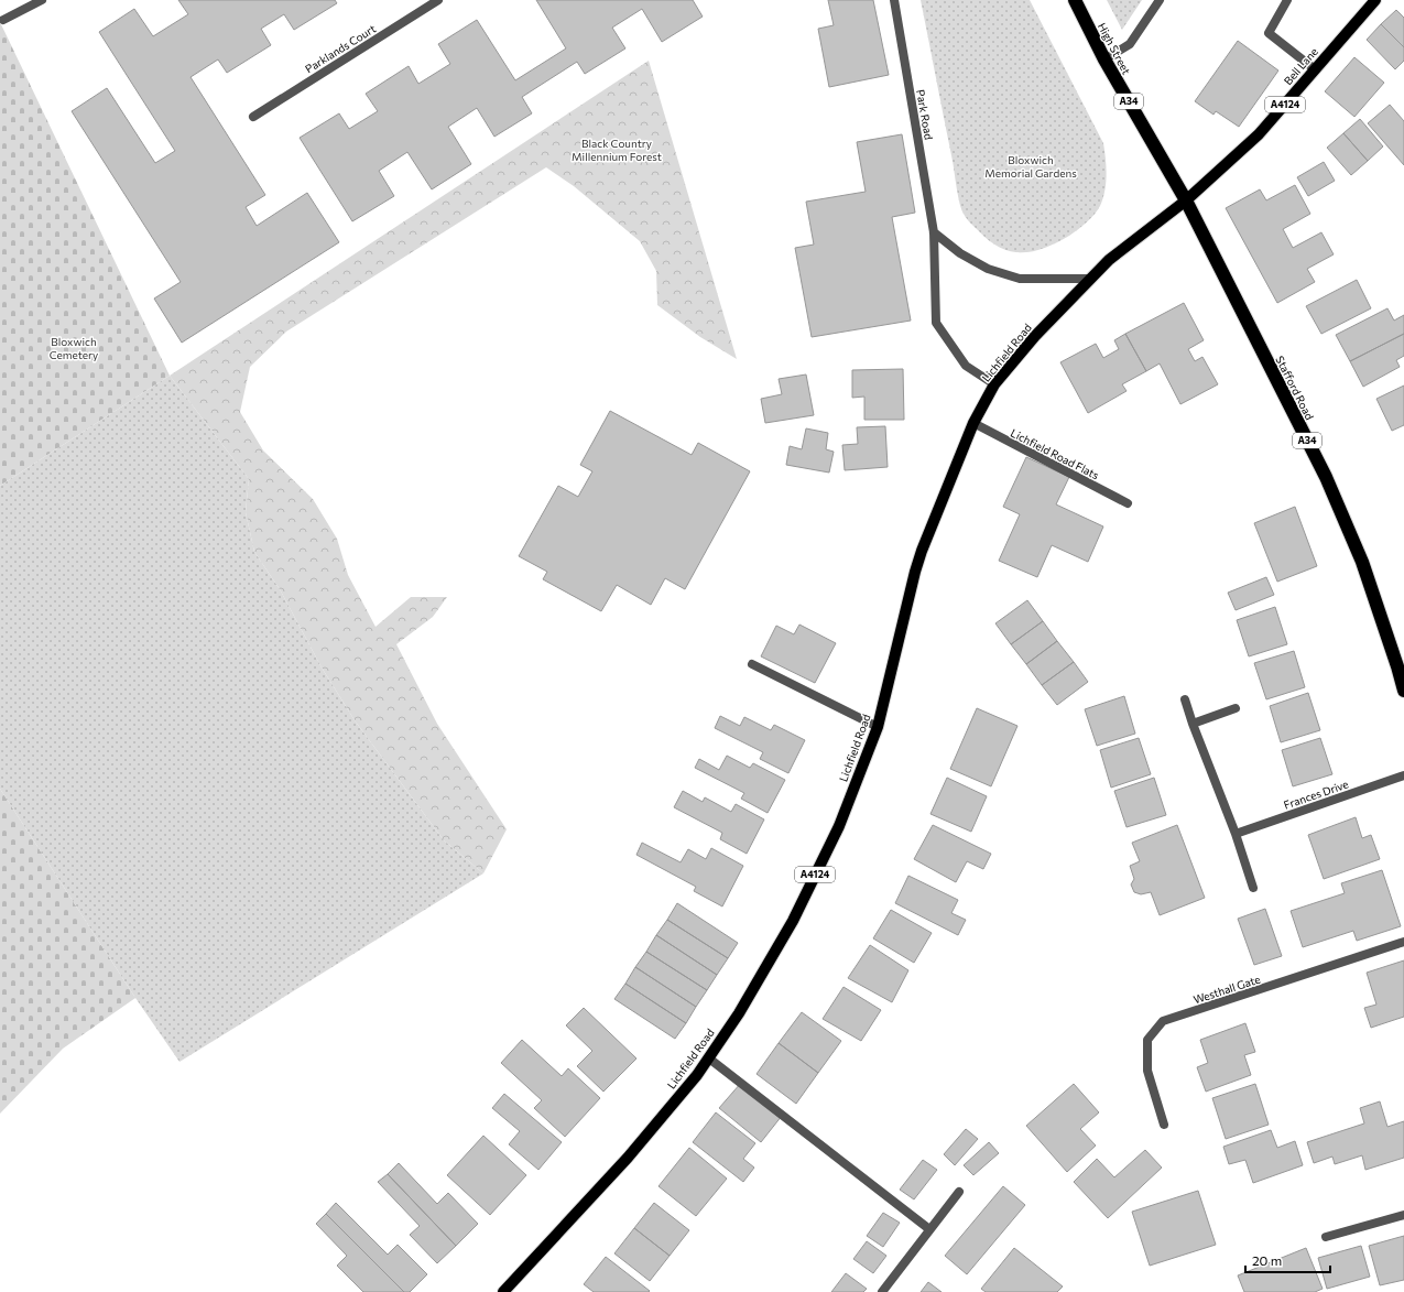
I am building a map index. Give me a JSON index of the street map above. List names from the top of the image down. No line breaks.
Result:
{"streets":{"highway":["High Street","A34","Stafford Road"],"main road":["Bell Lane","A4124","Lichfield Road"],"street":["Parklands Court","Park Road","Lichfield Road Flats","Frances Drive","Westhall Gate"]},"crossings":[["High Street","Bell Lane"],["High Street","Lichfield Road"],["High Street","Stafford Road"],["Bell Lane","Lichfield Road"],["Bell Lane","Stafford Road"],["Park Road","Lichfield Road"],["Lichfield Road","Stafford Road"],["Lichfield Road","Lichfield Road Flats"]],"parks":["Black Country Millennium Forest","Bloxwich Memorial Gardens","Bloxwich Cemetery"],"scale_bar":"20 m"}
